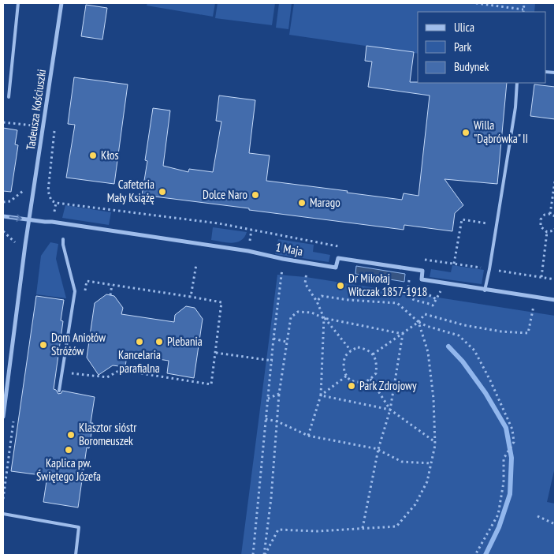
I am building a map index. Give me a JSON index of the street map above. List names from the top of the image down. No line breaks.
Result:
{"streets":{"street":["Tadeusza Kościuszki","1 Maja"]},"crossings":[["Tadeusza Kościuszki","1 Maja"]],"places":["Willa \"Dąbrówka\" II","Kłos","Cafeteria Mały Książę","Dolce Naro","Marago","Dr Mikołaj Witczak 1857-1918","Kancelaria parafialna","Plebania","Dom Aniołów Stróżów","Park Zdrojowy","Klasztor sióstr Boromeuszek","Kaplica pw. Świętego Józefa"],"legend":["Ulica","Park","Budynek"]}
